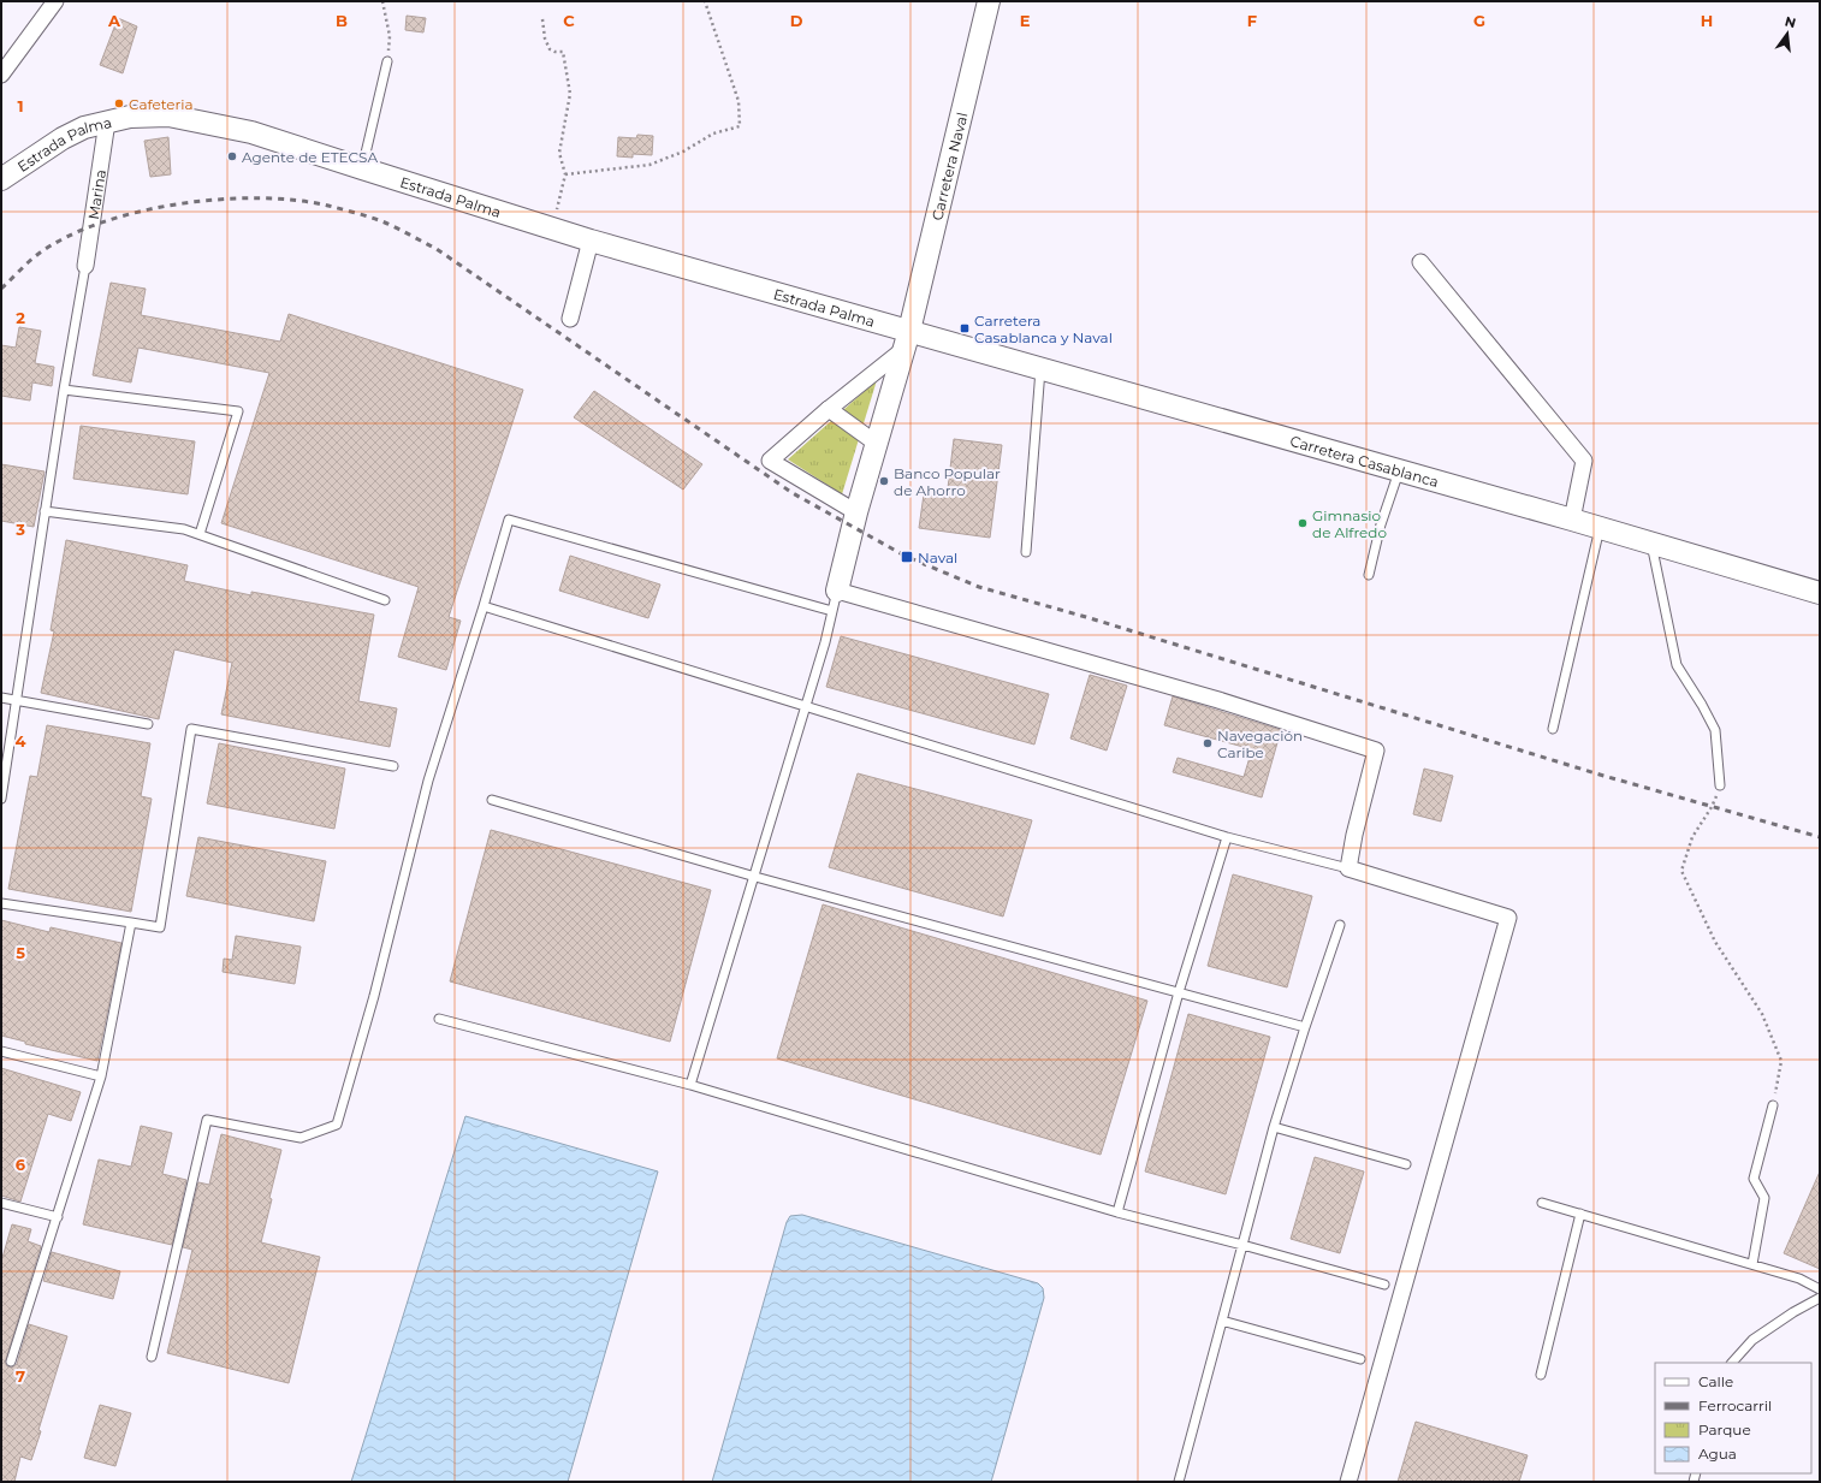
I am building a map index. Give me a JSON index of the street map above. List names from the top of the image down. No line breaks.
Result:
{"streets":{"main road":["Estrada Palma","Carretera Naval","Carretera Casablanca"],"street":["Marina"]},"crossings":[["Estrada Palma","Carretera Naval"],["Estrada Palma","Marina"],["Estrada Palma","Carretera Casablanca"],["Carretera Naval","Carretera Casablanca"]],"places":{"other":["Cafeteria","Agente de ETECSA","Banco Popular de Ahorro","Gimnasio de Alfredo","Navegación Caribe"],"transit":["Carretera Casablanca y Naval","Naval"]},"legend":["Calle","Ferrocarril","Parque","Agua"],"north":"top","grid":{"columns":["A","B","C","D","E","F","G","H"],"rows":["1","2","3","4","5","6","7"]}}
